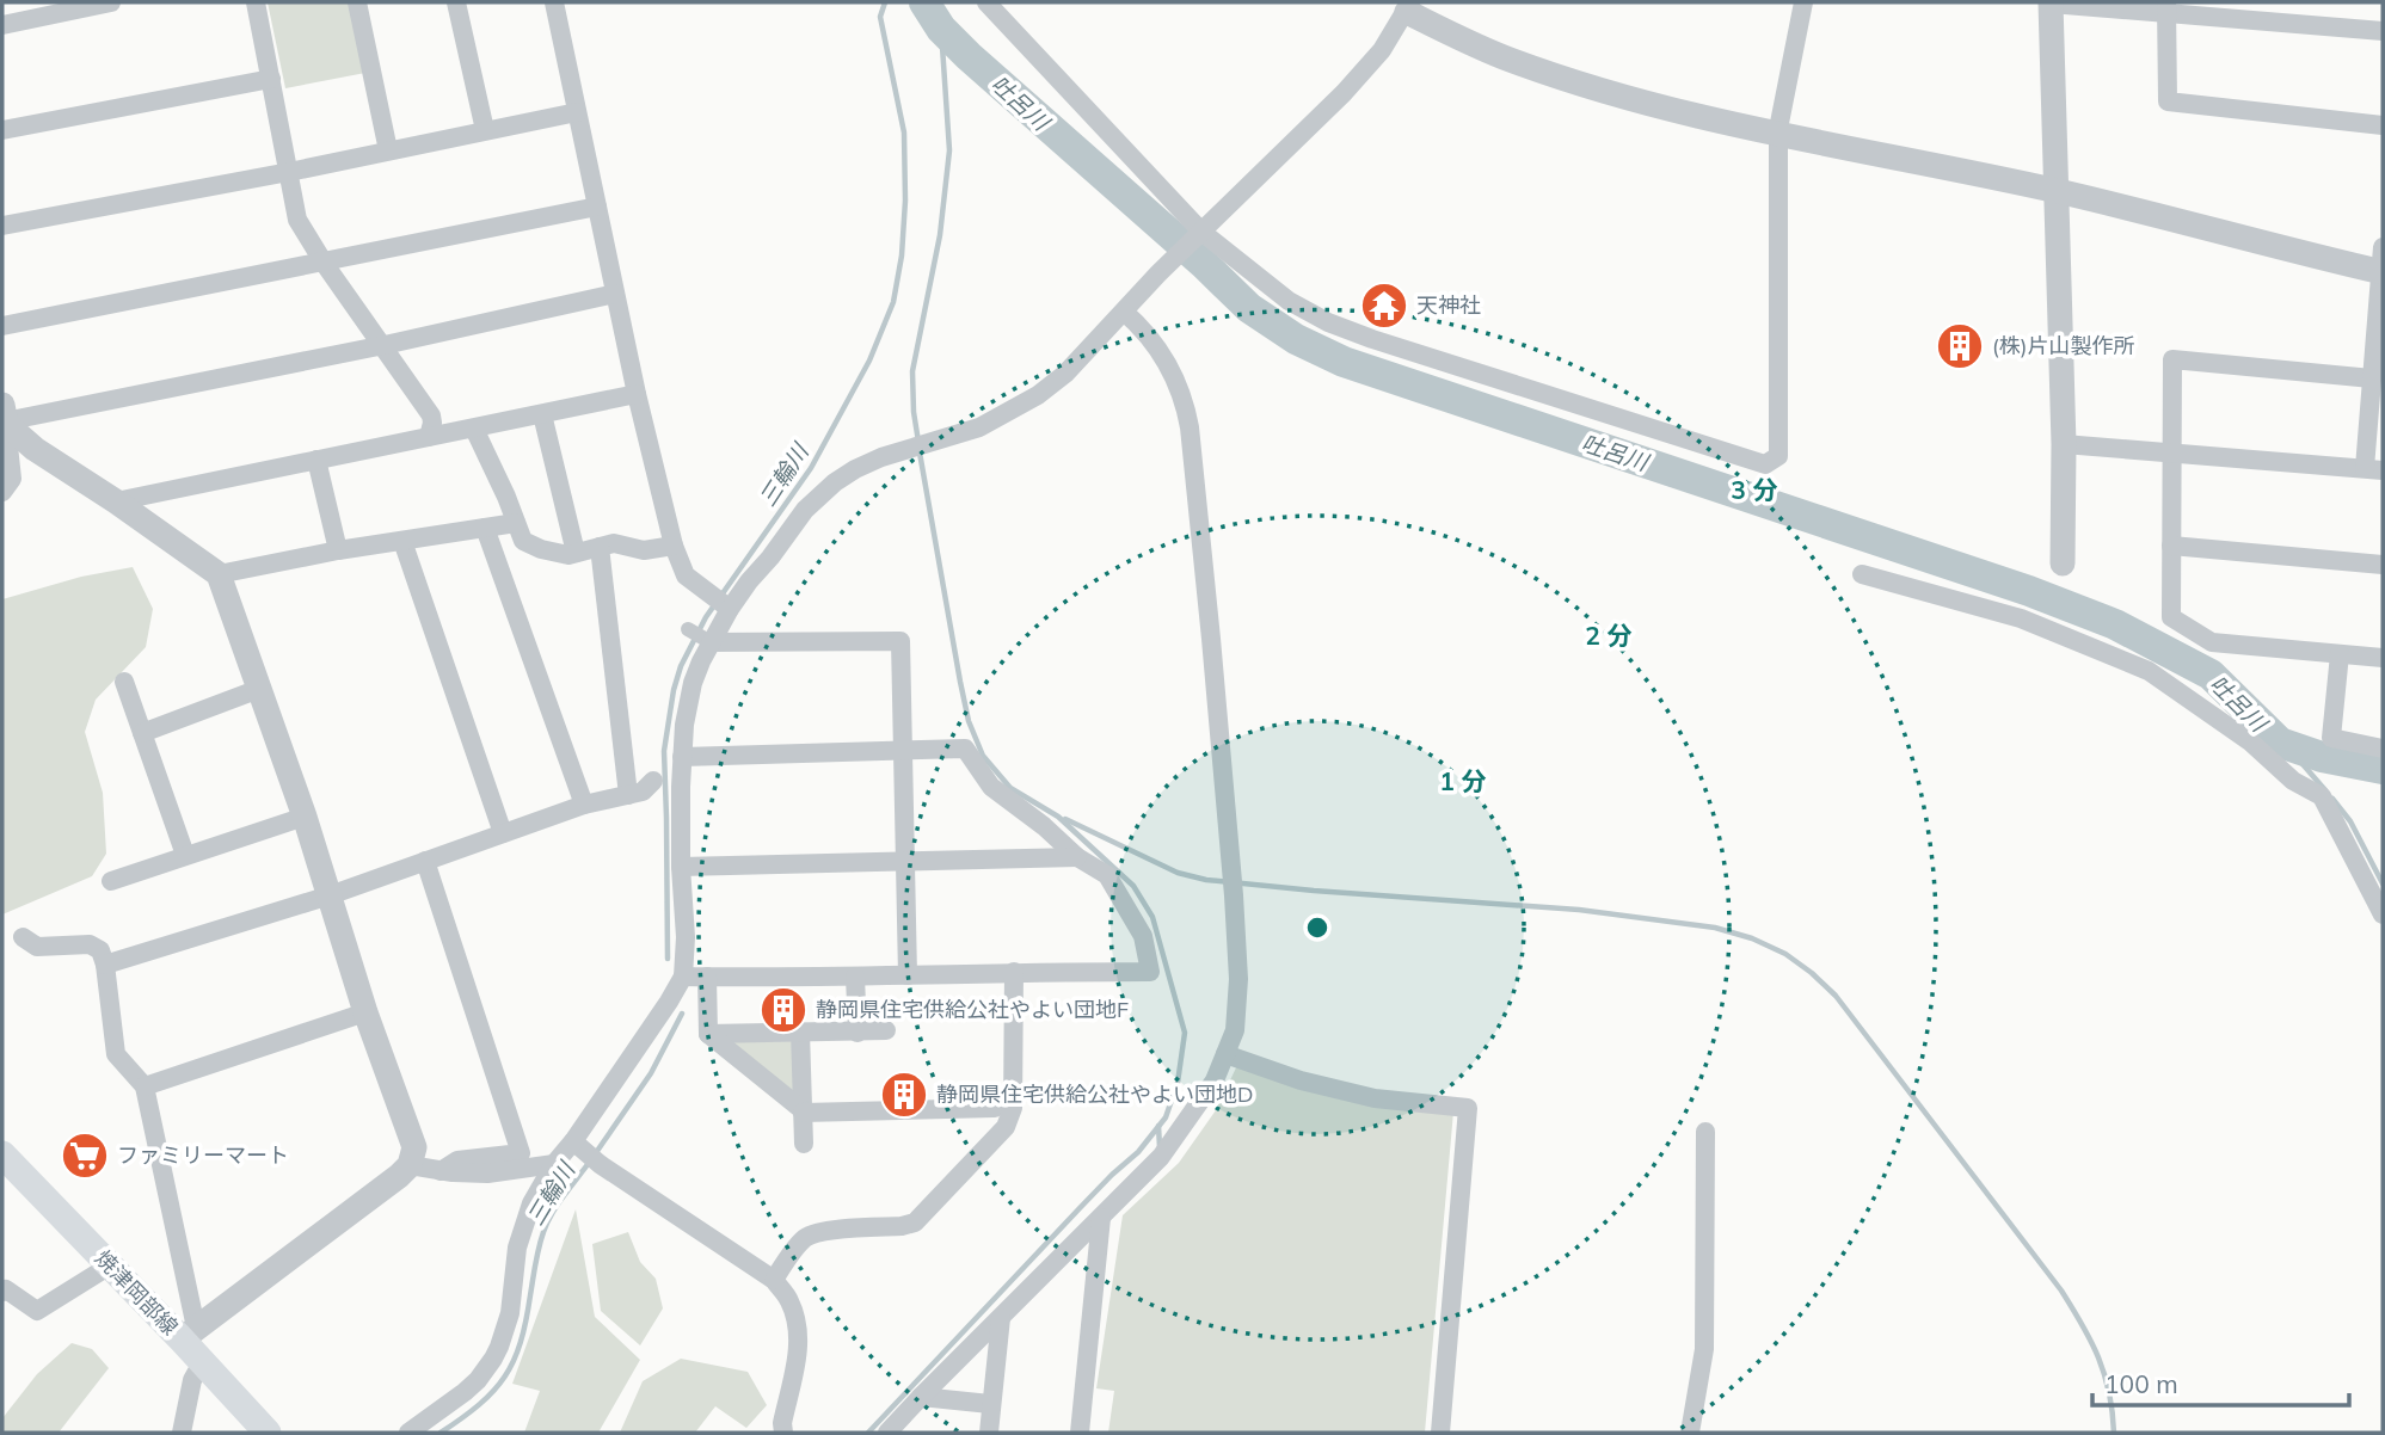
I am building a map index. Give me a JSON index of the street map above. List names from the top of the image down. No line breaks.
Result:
{"streets":{"main road":["焼津岡部線"]},"water":["吐呂川","三輪川"],"places":{"temple":["天神社"],"building":["(株)片山製作所","静岡県住宅供給公社やよい団地F","静岡県住宅供給公社やよい団地D"],"supermarket":["ファミリーマート"]},"scale_bar":"100 m","rings":["3 分","2 分","1 分"]}
